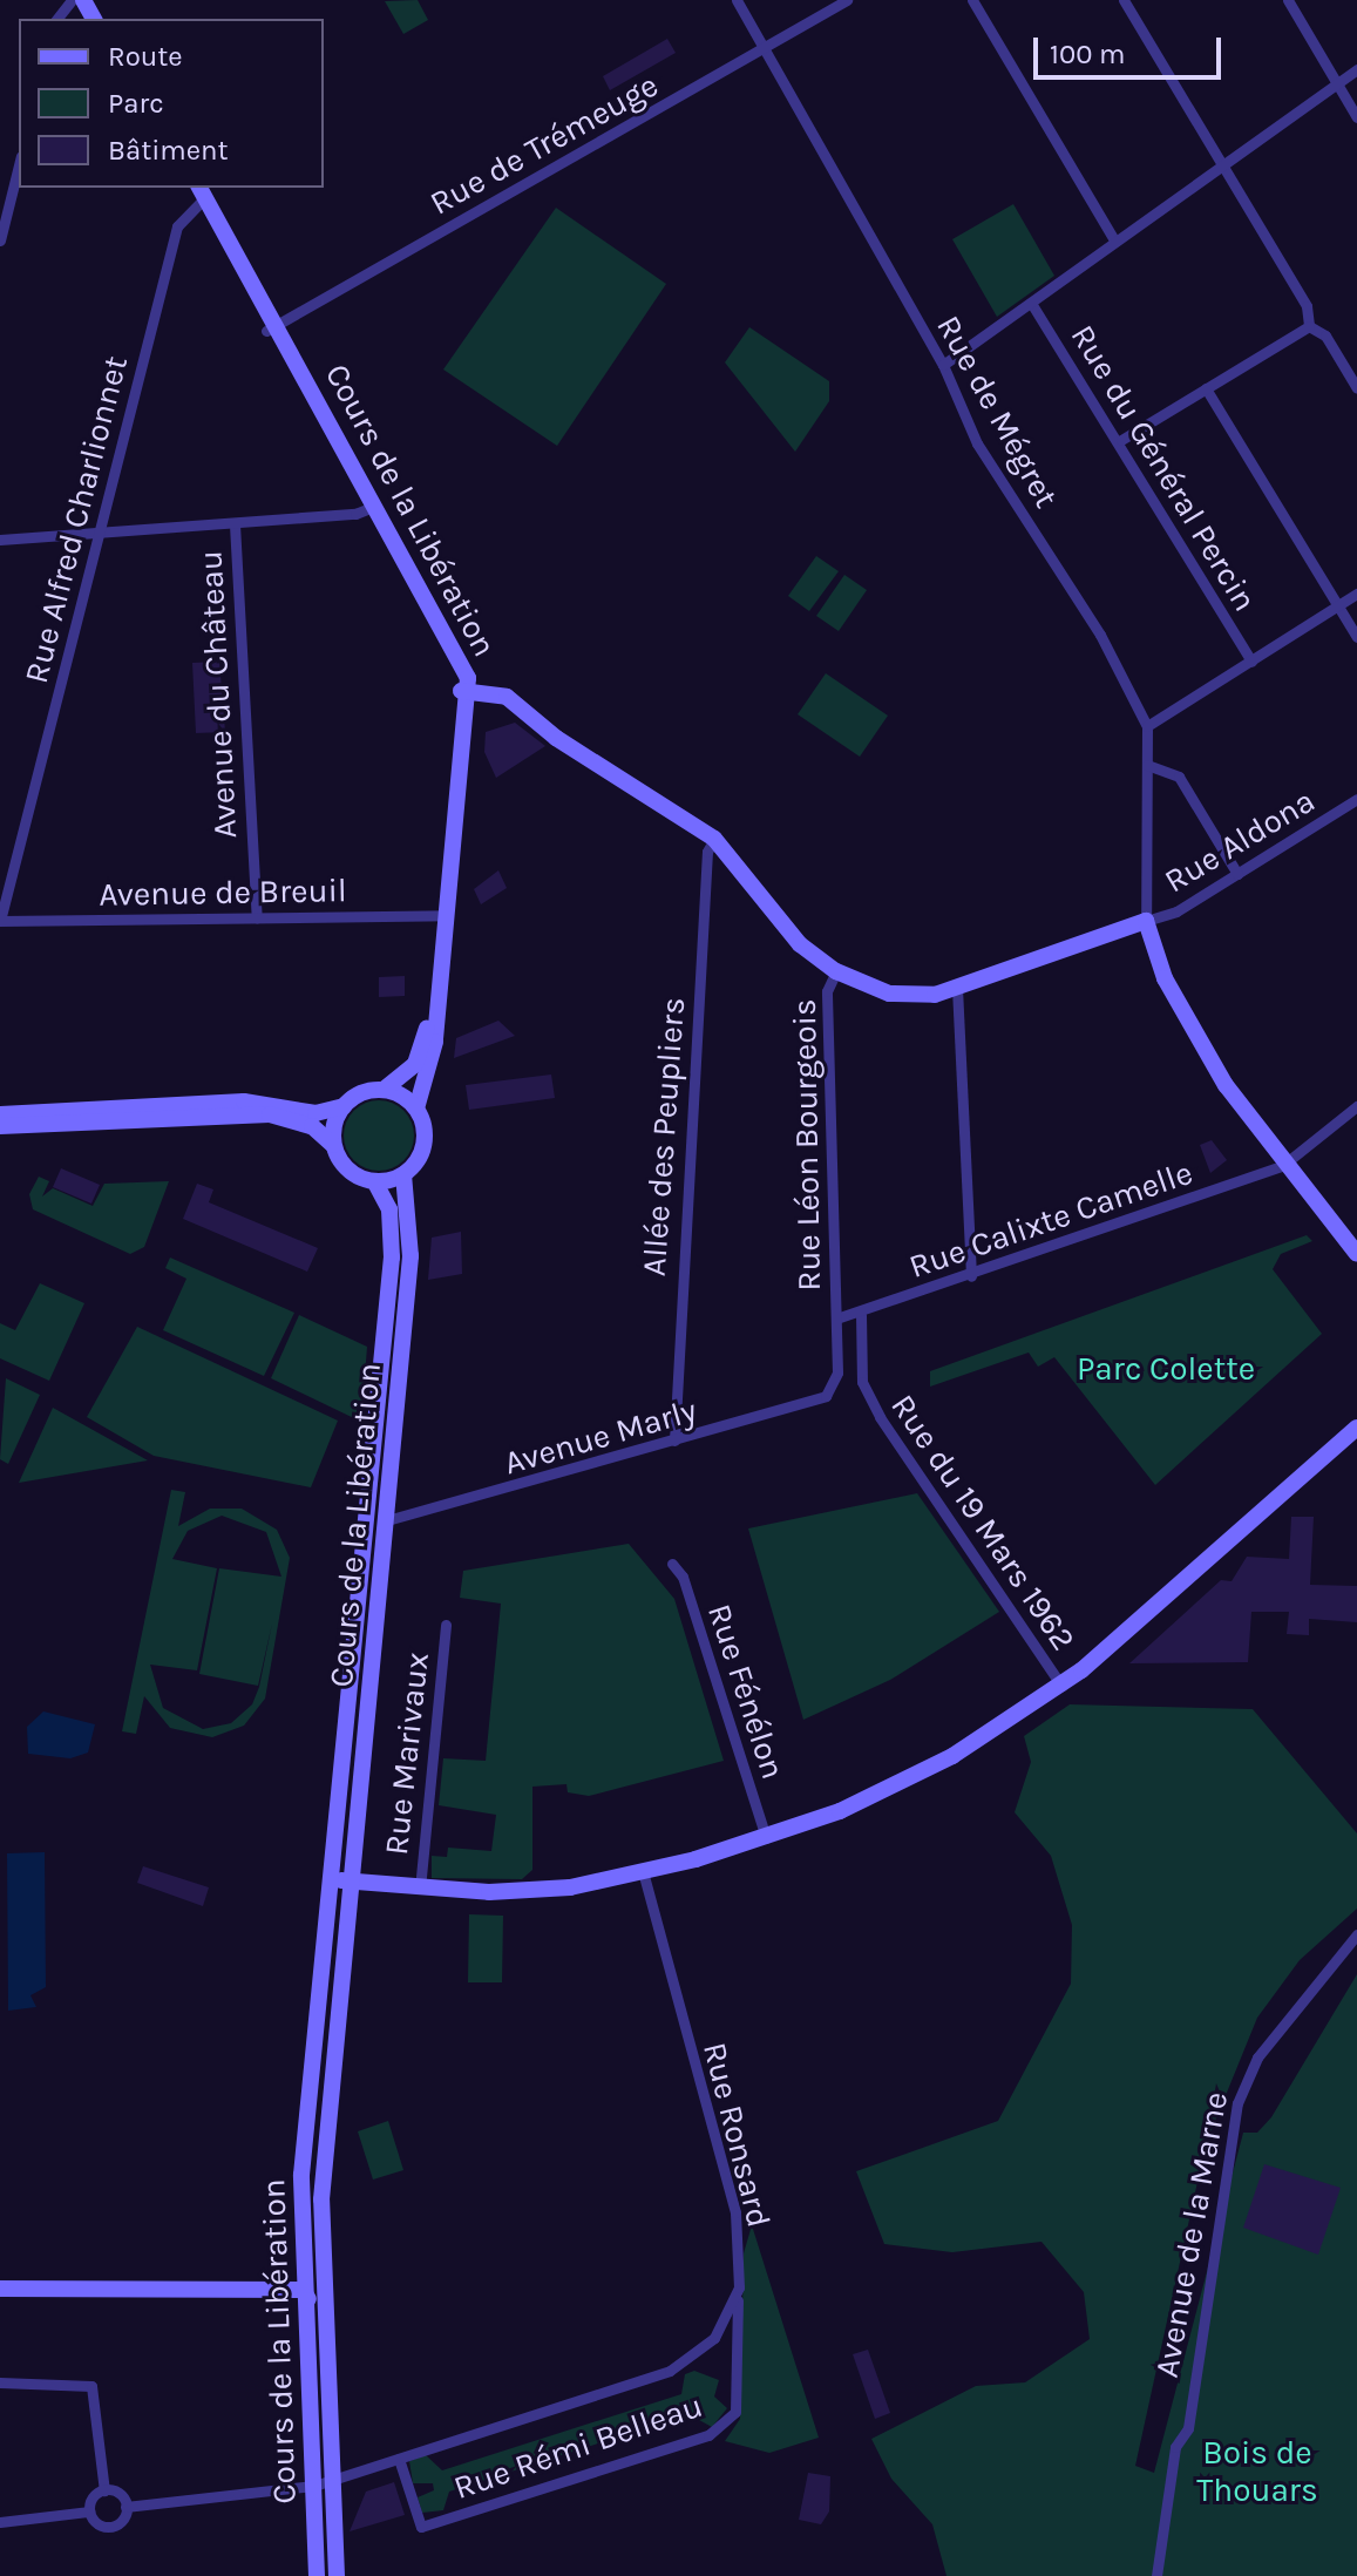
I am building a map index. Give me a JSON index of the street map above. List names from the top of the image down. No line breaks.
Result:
{"streets":{"main road":["Cours de la Libération"],"street":["Rue de Trémeuge","Rue de Mégret","Rue du Général Percin","Rue Alfred Charlionnet","Avenue du Château","Rue Aldona","Avenue de Breuil","Allée des Peupliers","Rue Léon Bourgeois","Rue Calixte Camelle","Avenue Marly","Rue du 19 Mars 1962","Rue Fénélon","Rue Marivaux","Rue Ronsard","Avenue de la Marne","Rue Rémi Belleau"]},"crossings":[["Rue de Trémeuge","Rue de Mégret"],["Rue de Trémeuge","Cours de la Libération"],["Rue de Mégret","Rue Aldona"],["Cours de la Libération","Rue Alfred Charlionnet"],["Cours de la Libération","Avenue de Breuil"],["Cours de la Libération","Avenue Marly"],["Cours de la Libération","Rue Ronsard"],["Rue Alfred Charlionnet","Avenue de Breuil"],["Avenue du Château","Avenue de Breuil"],["Allée des Peupliers","Avenue Marly"],["Rue Léon Bourgeois","Rue Calixte Camelle"],["Rue Léon Bourgeois","Avenue Marly"],["Rue Calixte Camelle","Rue du 19 Mars 1962"],["Rue Ronsard","Rue Rémi Belleau"]],"parks":["Parc Colette","Bois de Thouars"],"legend":["Route","Parc","Bâtiment"],"scale_bar":"100 m"}
